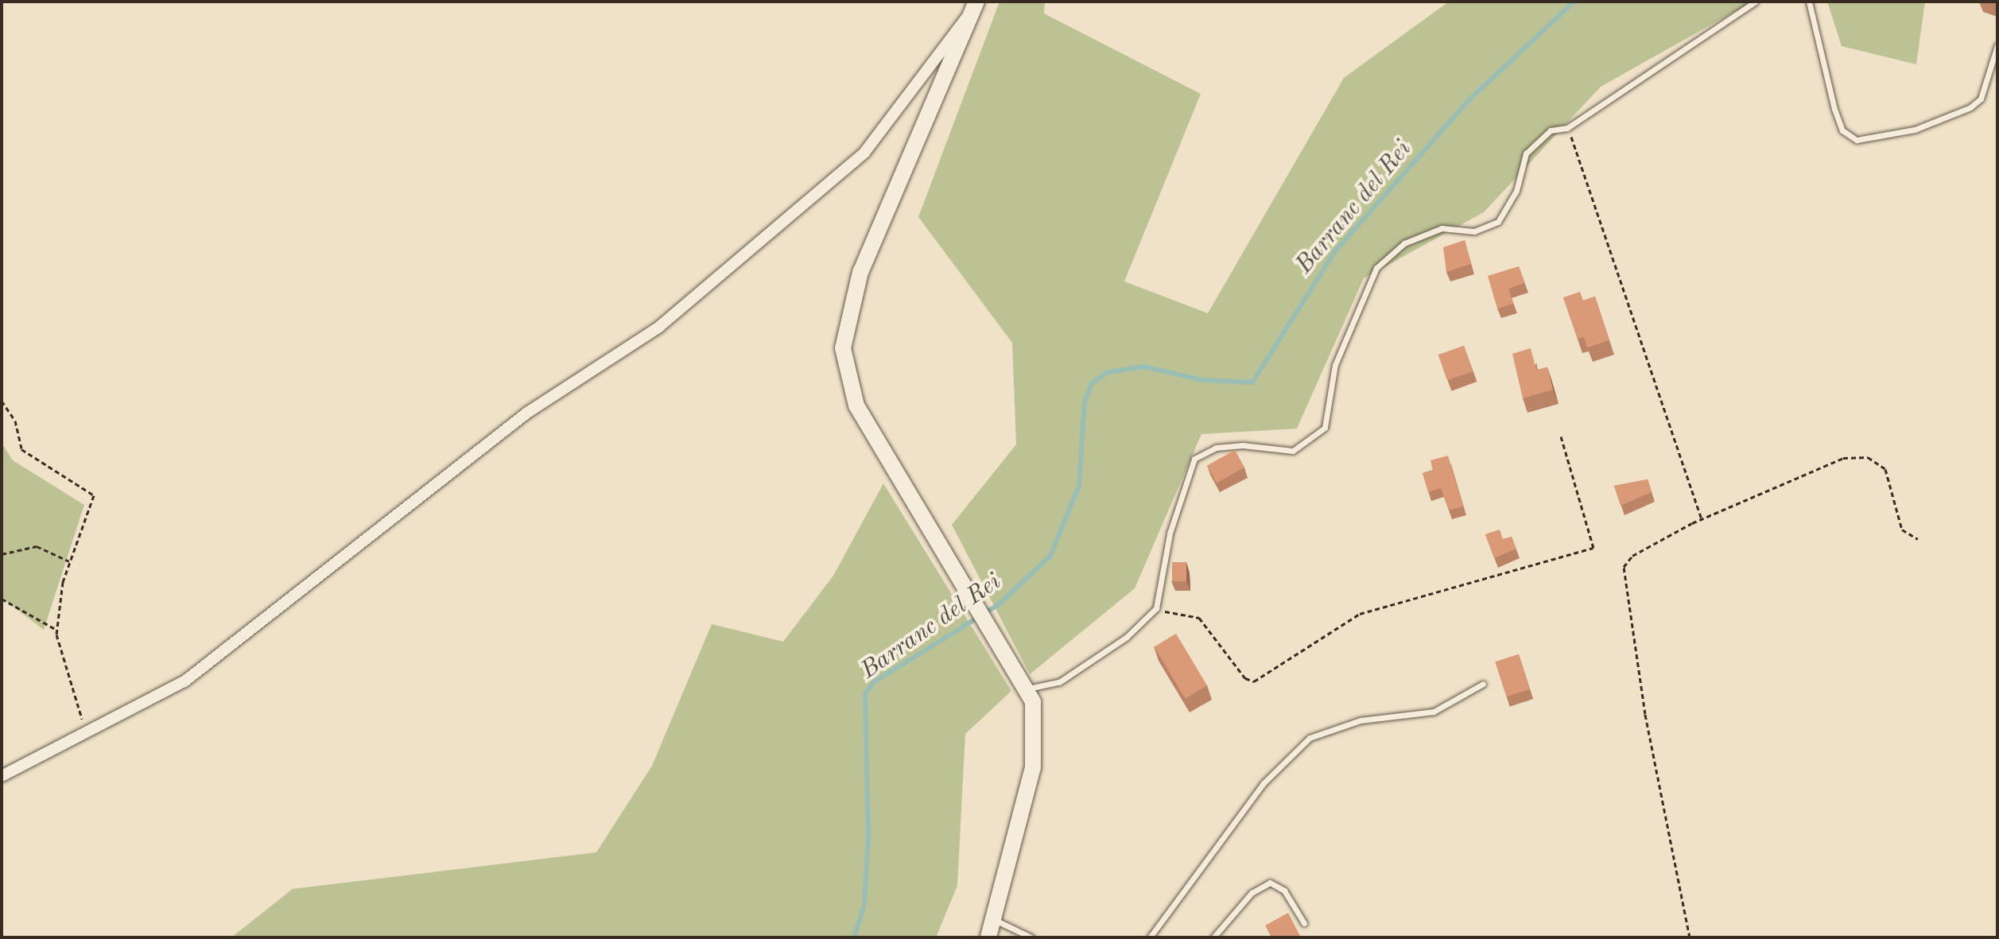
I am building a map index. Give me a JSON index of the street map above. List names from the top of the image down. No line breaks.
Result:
{"water":["Barranc del Rei"]}
